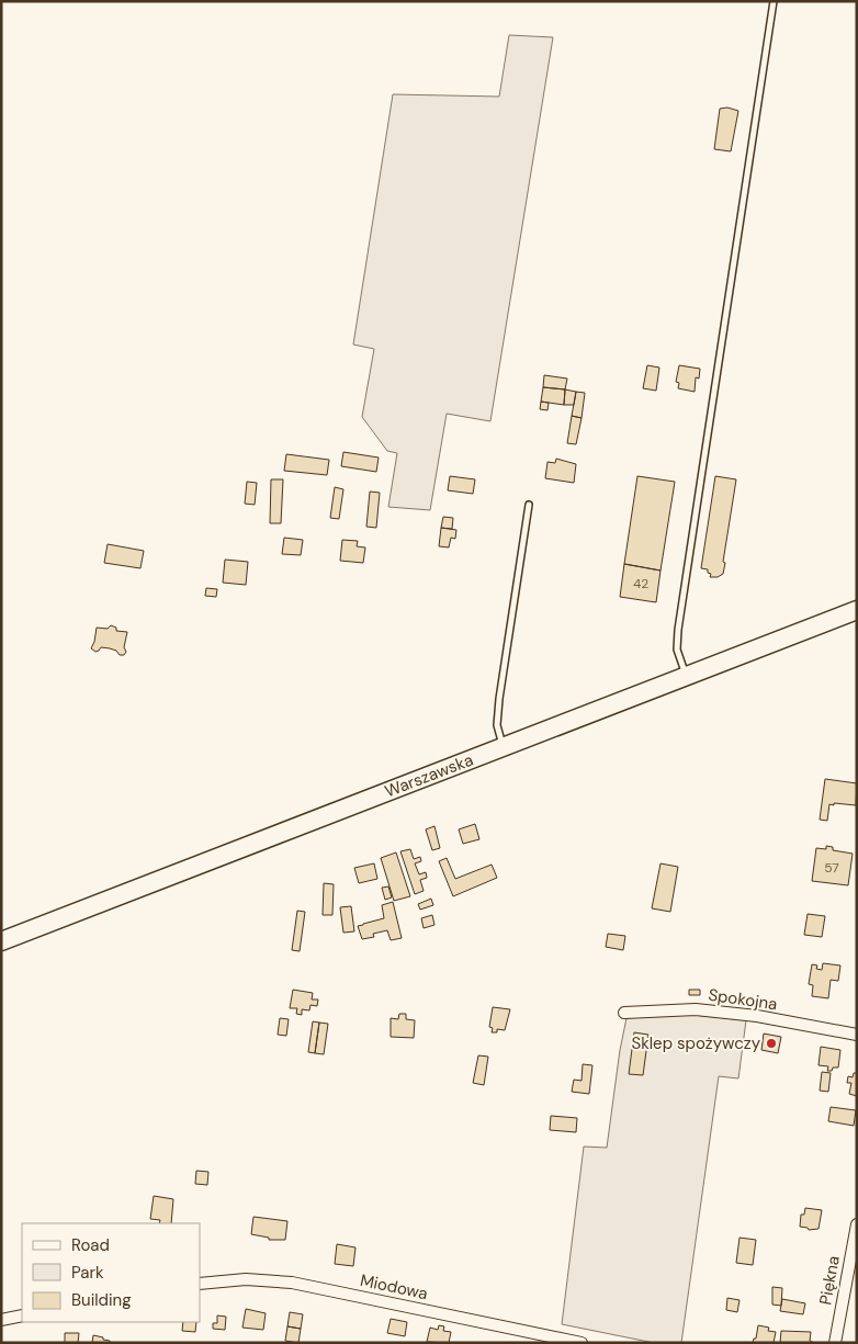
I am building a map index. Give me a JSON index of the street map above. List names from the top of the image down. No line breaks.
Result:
{"streets":{"main road":["Warszawska"],"street":["Spokojna","Piękna","Miodowa"]},"places":["Sklep spożywczy"],"house_numbers":["42","57"],"legend":["Road","Park","Building"]}
